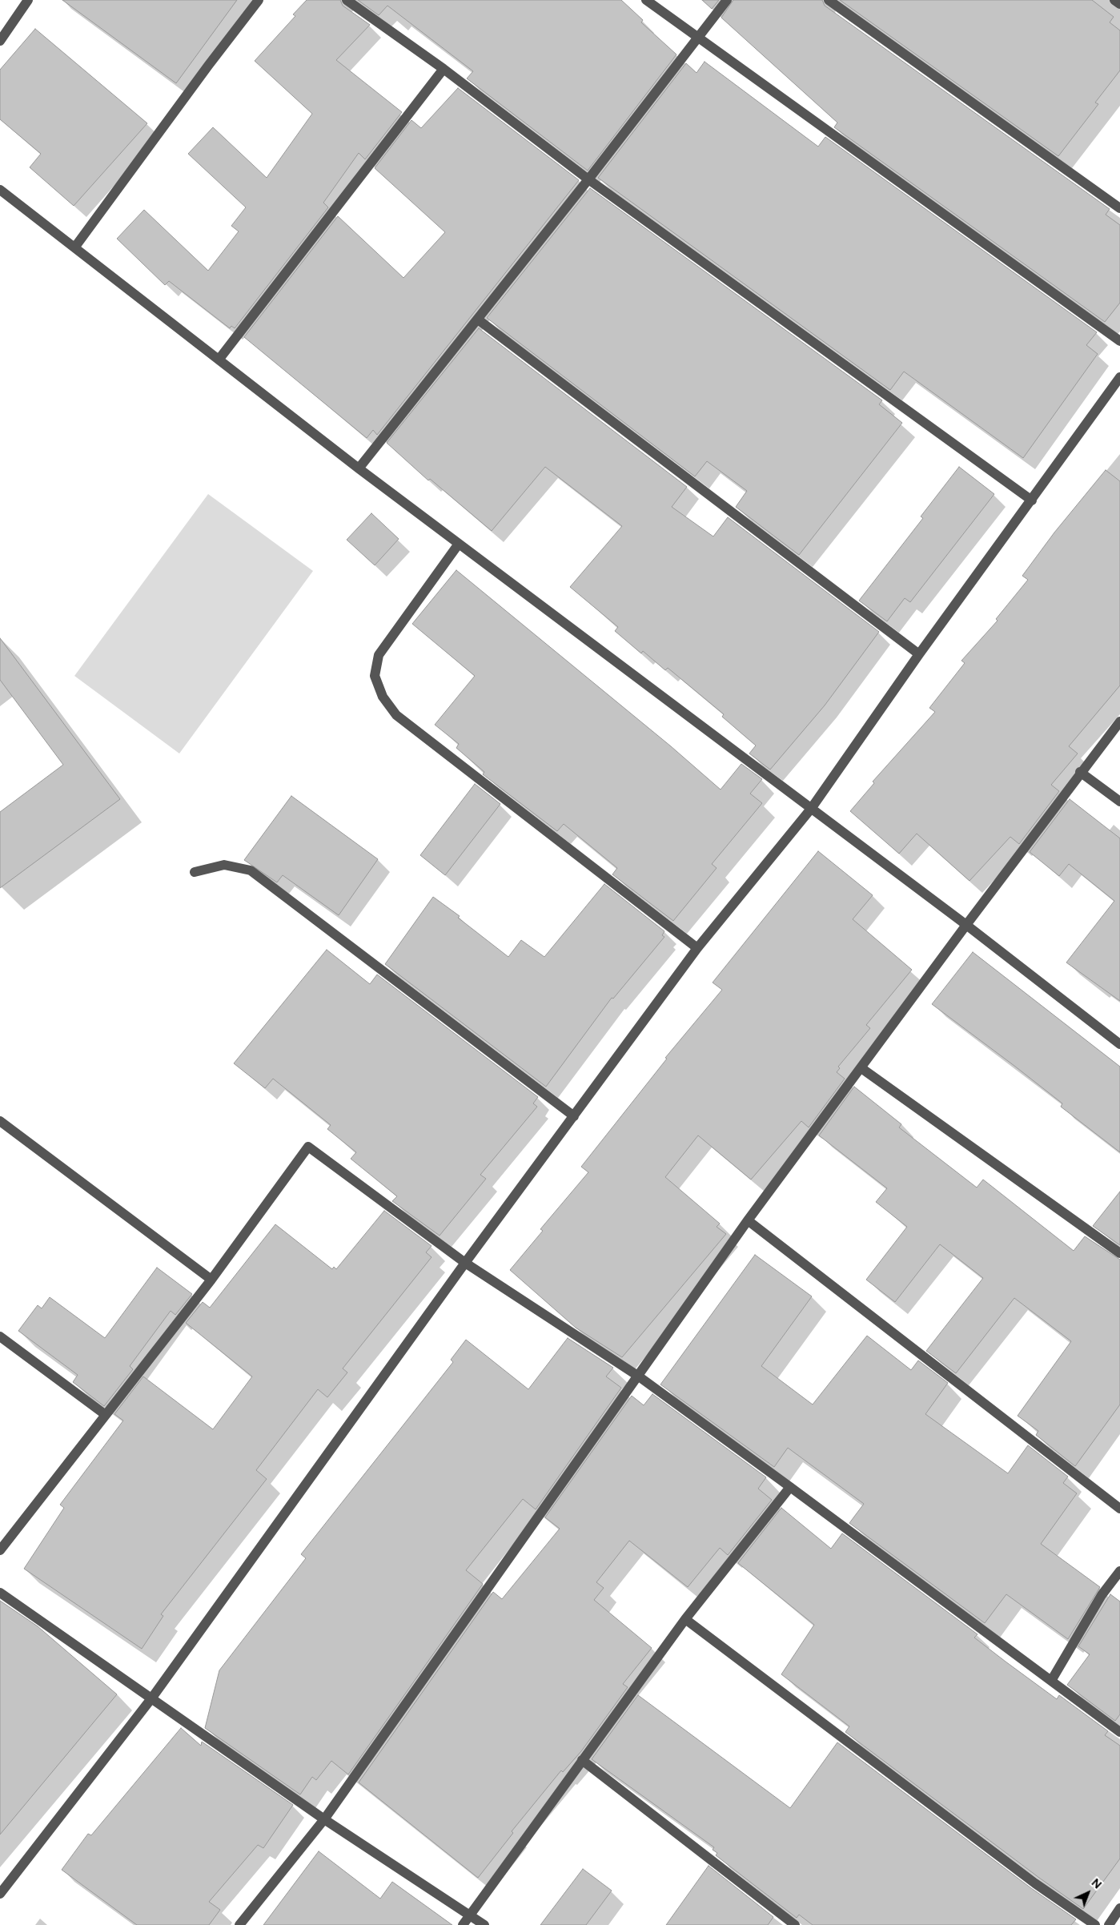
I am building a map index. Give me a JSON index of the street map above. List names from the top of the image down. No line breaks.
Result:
{"north":"top right"}
